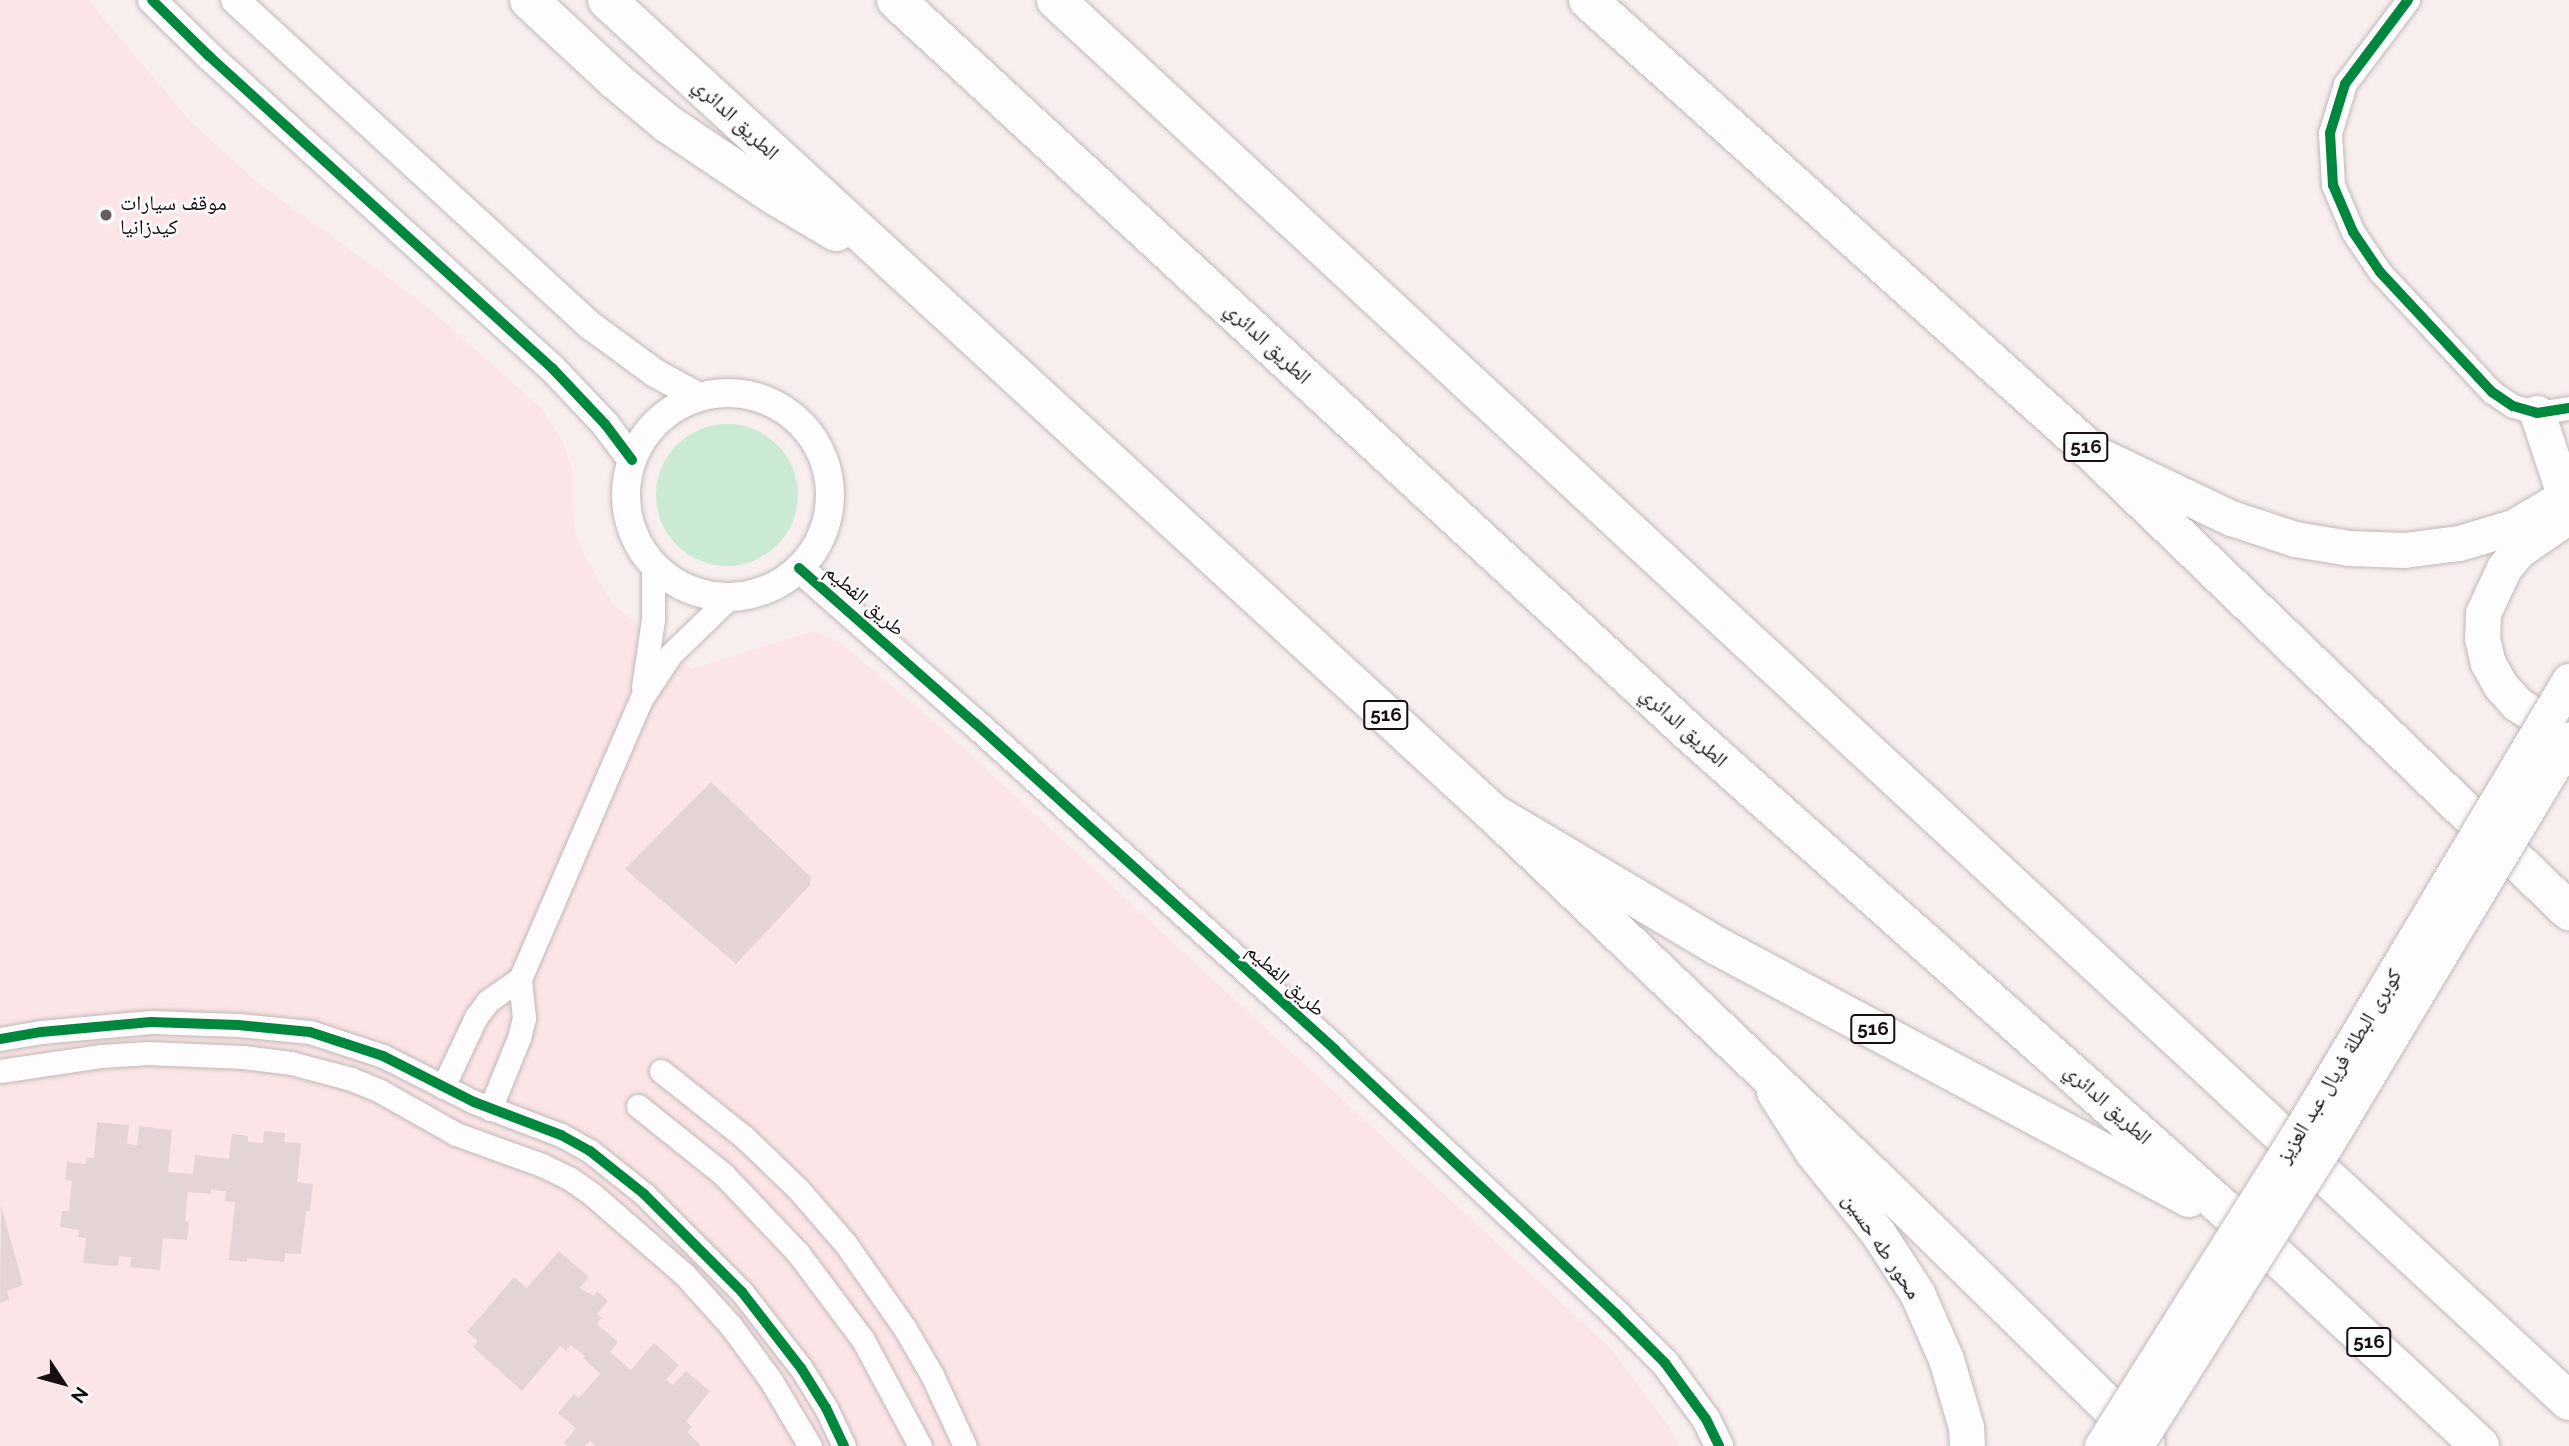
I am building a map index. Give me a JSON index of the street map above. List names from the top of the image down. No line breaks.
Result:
{"streets":{"highway":["الطريق الدائري","516"],"main road":["كوبرى البطلة فريال عبد العزيز","محور طه حسين"],"street":["طريق الفطيم"]},"crossings":[["الطريق الدائري","516"],["الطريق الدائري","محور طه حسين"]],"places":["موقف سيارات كيدزانيا"],"north":"bottom right"}
